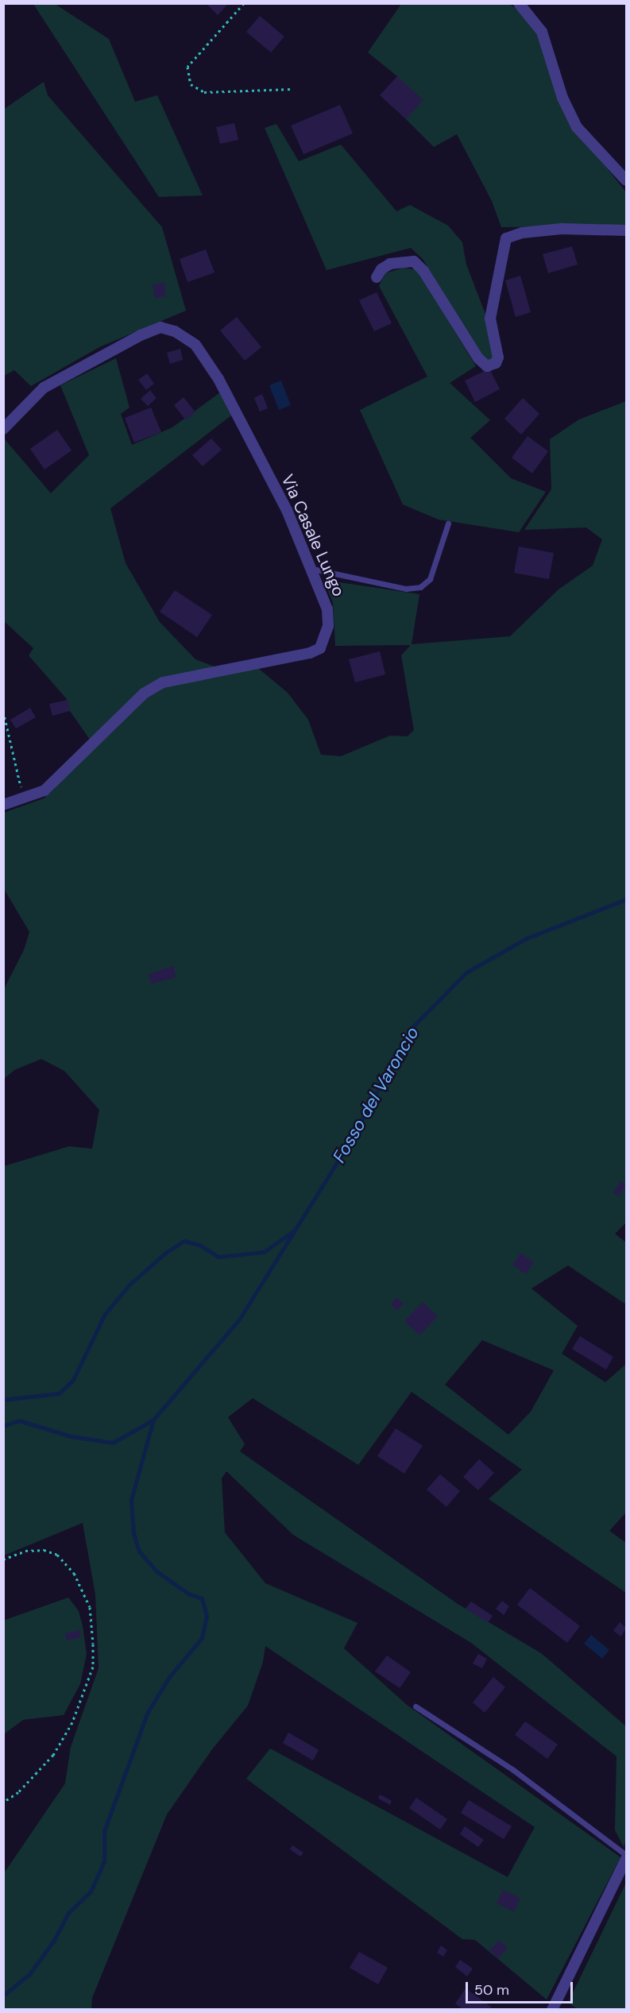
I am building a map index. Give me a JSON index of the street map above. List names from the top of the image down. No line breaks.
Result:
{"streets":{"street":["Via Casale Lungo"]},"water":["Fosso del Varoncio"],"scale_bar":"50 m"}
